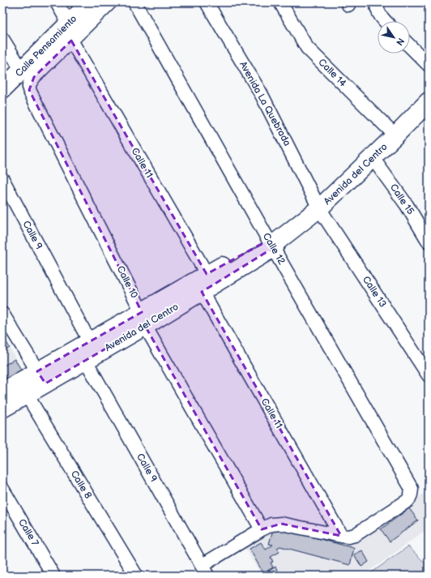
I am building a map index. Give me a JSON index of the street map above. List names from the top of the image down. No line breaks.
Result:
{"streets":{"street":["Calle Pensamiento","Calle 14","Avenida La Quebrada","Calle 11","Avenida del Centro","Calle 15","Calle 9","Calle 12","Calle 10","Calle 13","Calle 8","Calle 7"]},"crossings":[["Calle 14","Avenida del Centro"],["Avenida La Quebrada","Avenida del Centro"],["Avenida La Quebrada","Calle 13"],["Calle 11","Avenida del Centro"],["Calle 11","Calle 12"],["Calle 11","Calle 10"],["Avenida del Centro","Calle 15"],["Avenida del Centro","Calle 9"],["Avenida del Centro","Calle 12"],["Avenida del Centro","Calle 10"],["Avenida del Centro","Calle 13"],["Avenida del Centro","Calle 8"]],"north":"bottom right"}
